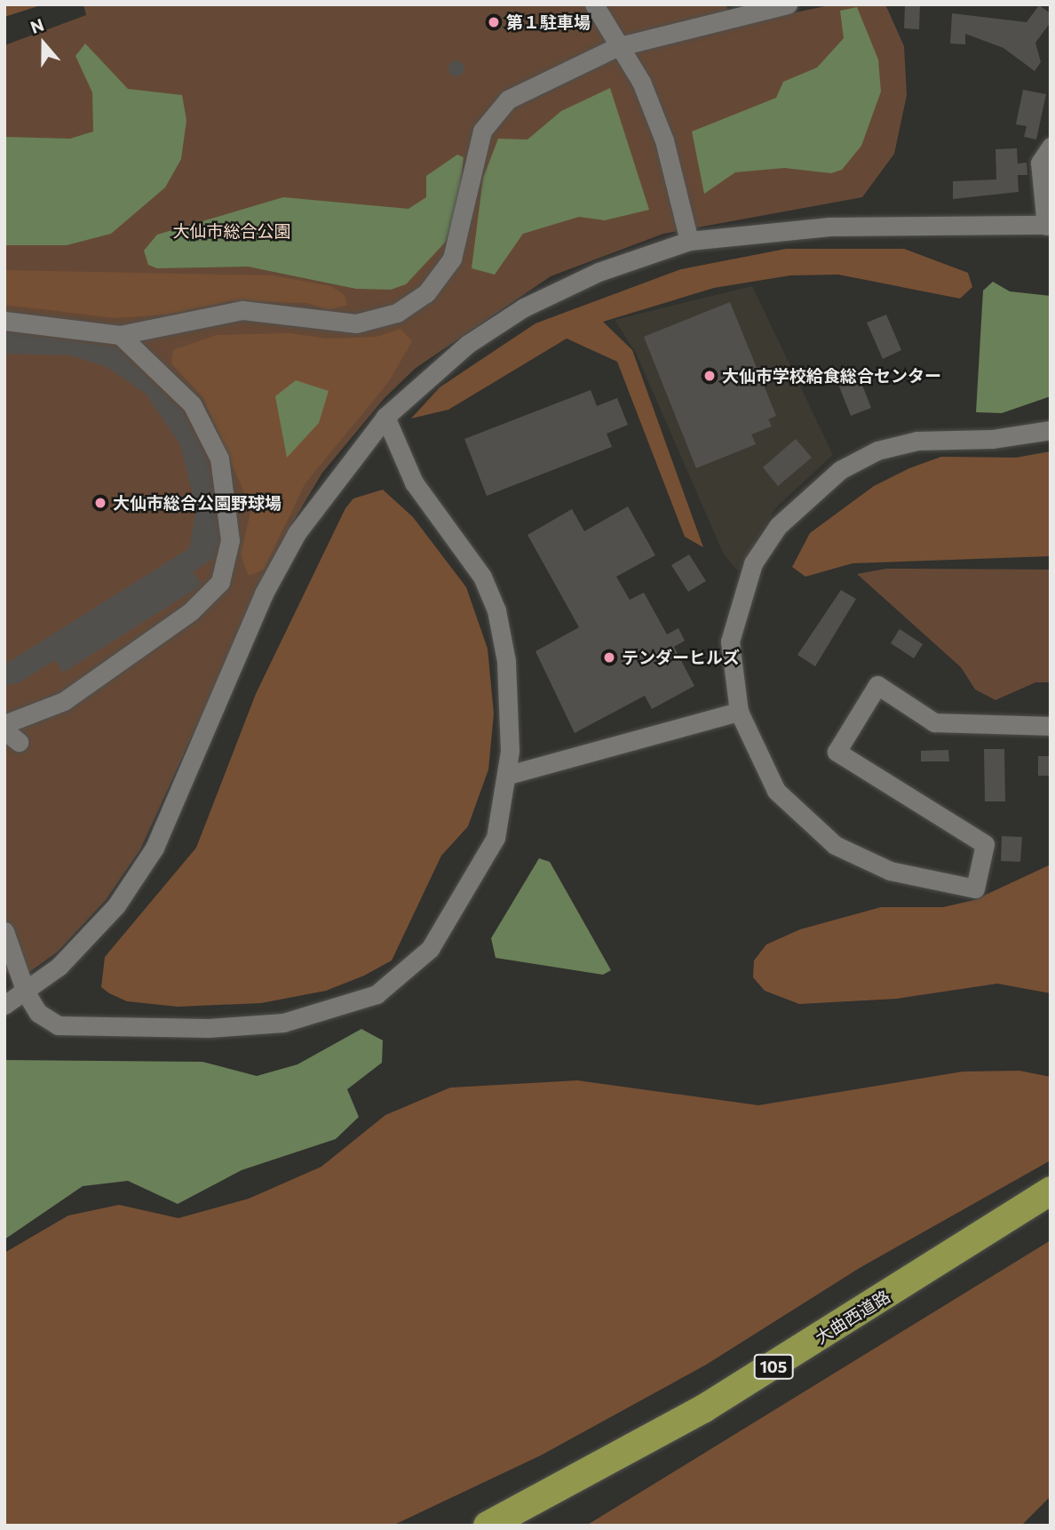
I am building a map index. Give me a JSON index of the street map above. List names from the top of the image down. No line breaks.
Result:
{"streets":{"highway":["大曲西道路","105"]},"parks":["大仙市総合公園"],"places":["第１駐車場","大仙市学校給食総合センター","大仙市総合公園野球場","テンダーヒルズ"],"north":"top"}
